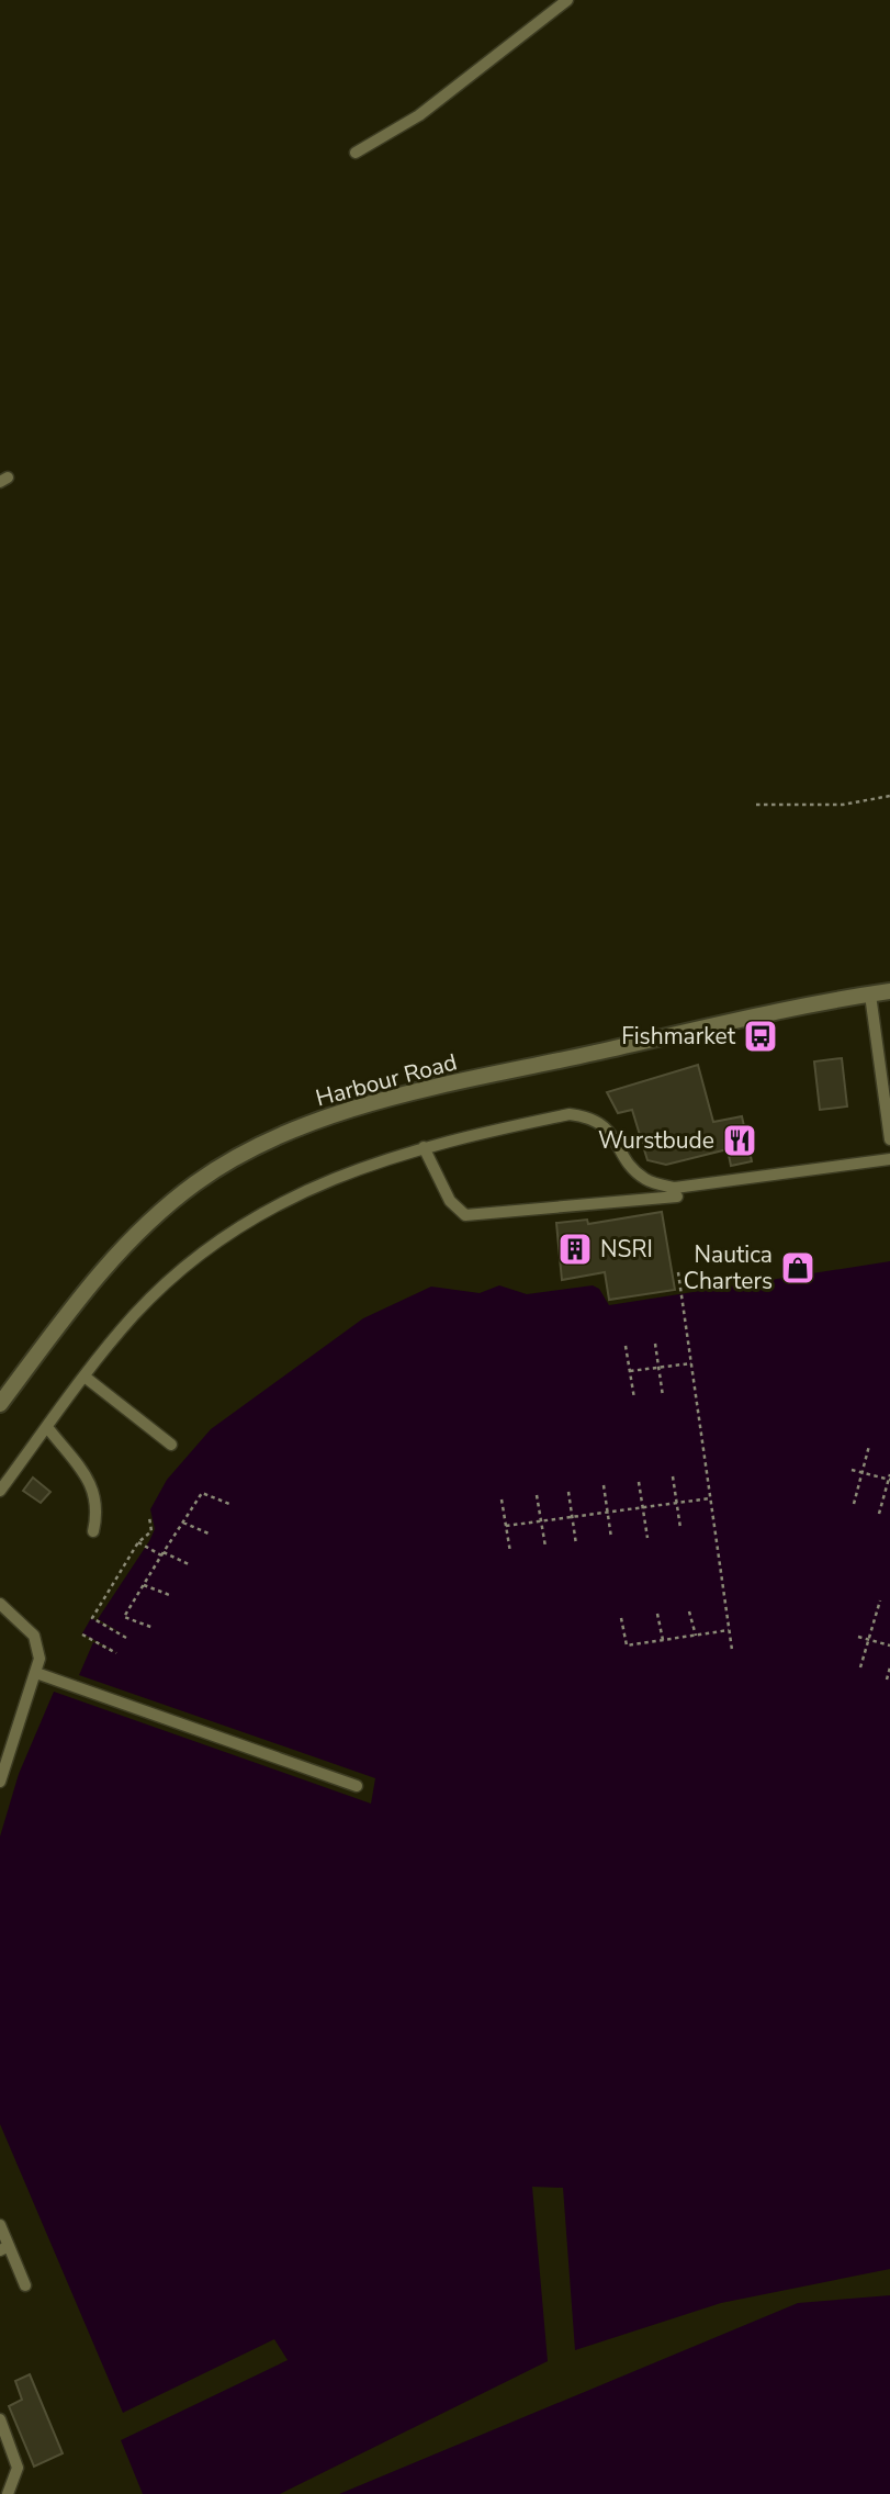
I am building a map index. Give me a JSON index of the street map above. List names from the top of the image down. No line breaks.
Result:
{"streets":{"street":["Harbour Road"]},"places":{"bus stop":["Fishmarket"],"restaurant":["Wurstbude"],"building":["NSRI"],"shop":["Nautica Charters"]}}
